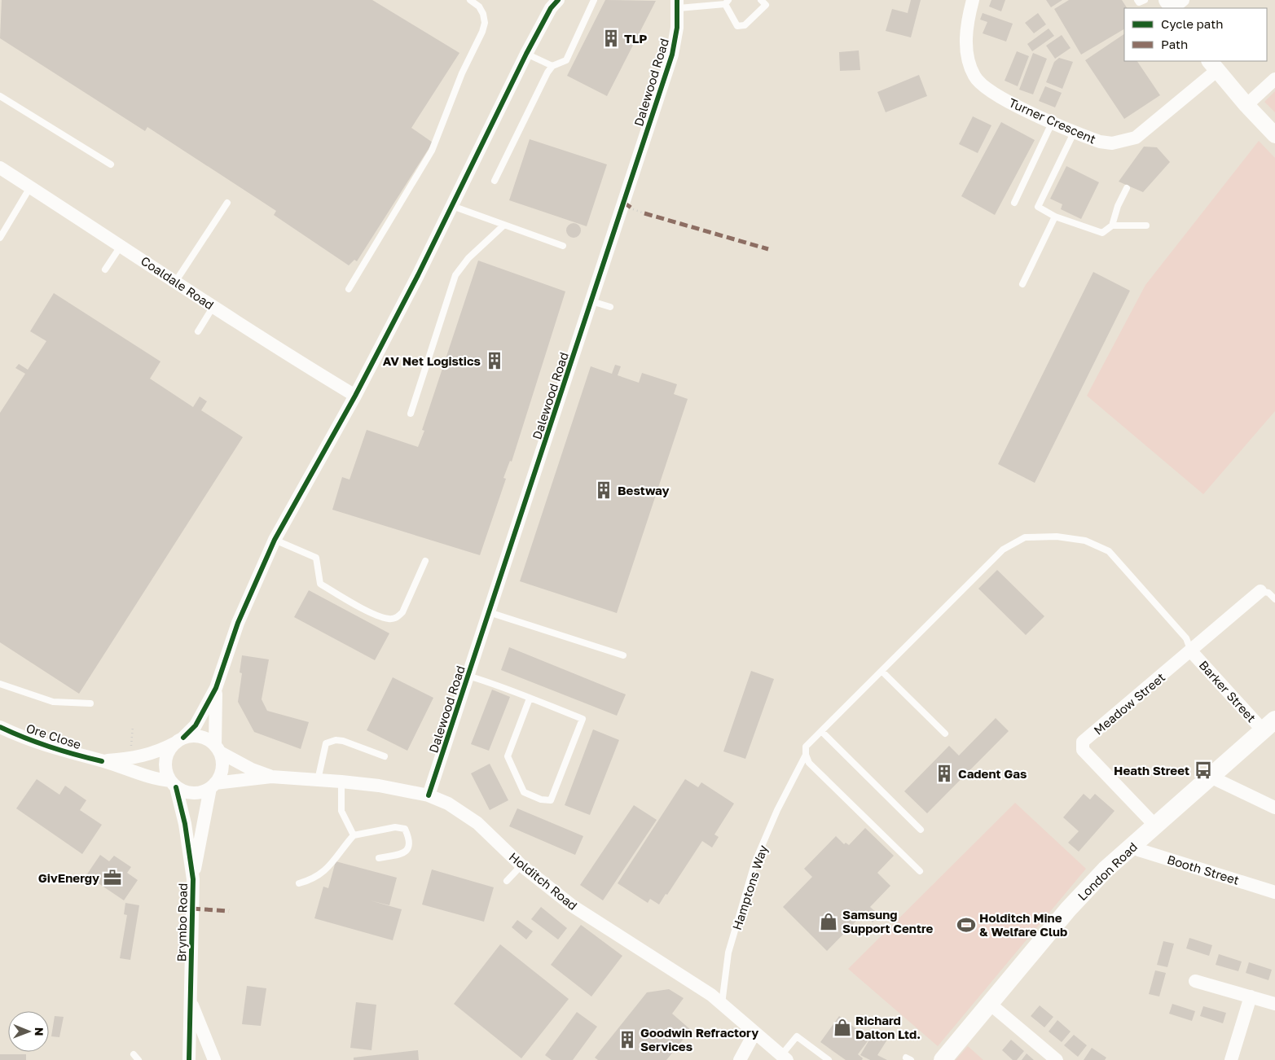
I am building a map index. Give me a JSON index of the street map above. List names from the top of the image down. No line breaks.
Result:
{"streets":{"main road":["London Road"],"street":["Dalewood Road","Turner Crescent","Coaldale Road","Barker Street","Meadow Street","Ore Close","Booth Street","Holditch Road","Brymbo Road"],"lane":["Hamptons Way"]},"crossings":[["Dalewood Road","Holditch Road"],["Barker Street","Meadow Street"],["Barker Street","London Road"],["Barker Street","Hamptons Way"],["Meadow Street","London Road"],["Meadow Street","Hamptons Way"],["Ore Close","Holditch Road"],["Ore Close","Brymbo Road"],["Booth Street","London Road"],["Holditch Road","Hamptons Way"],["Holditch Road","Brymbo Road"]],"places":{"building":["TLP","AV Net Logistics","Bestway","Cadent Gas","Goodwin Refractory Services"],"bus stop":["Heath Street"],"office":["GivEnergy"],"shop":["Samsung Support Centre","Richard Dalton Ltd."],"sports":["Holditch Mine & Welfare Club"]},"legend":["Cycle path","Path"],"north":"right"}
